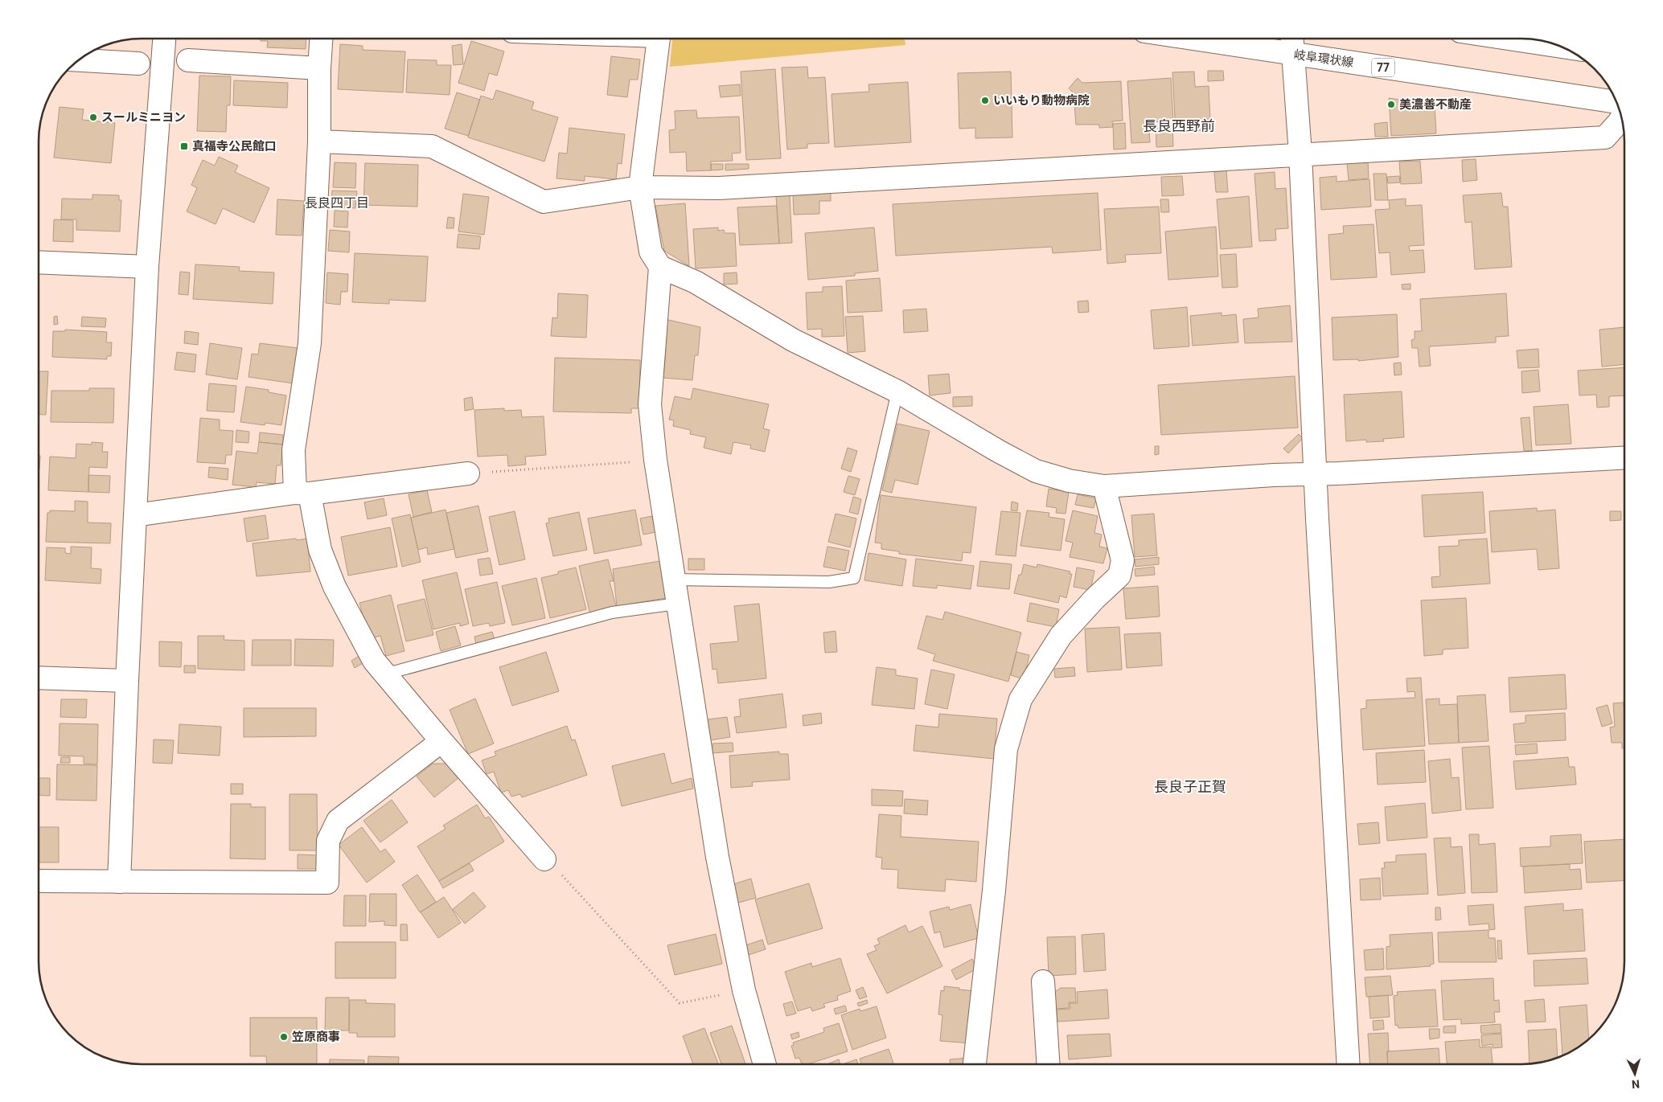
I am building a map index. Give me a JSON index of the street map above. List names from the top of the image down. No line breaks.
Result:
{"streets":{"street":["岐阜環状線","77"]},"districts":["長良西野前","長良四丁目","長良子正賀"],"places":{"other":["いいもり動物病院","美濃善不動産","スールミニヨン","笠原商事"],"transit":["真福寺公民館口"]},"north":"bottom"}
